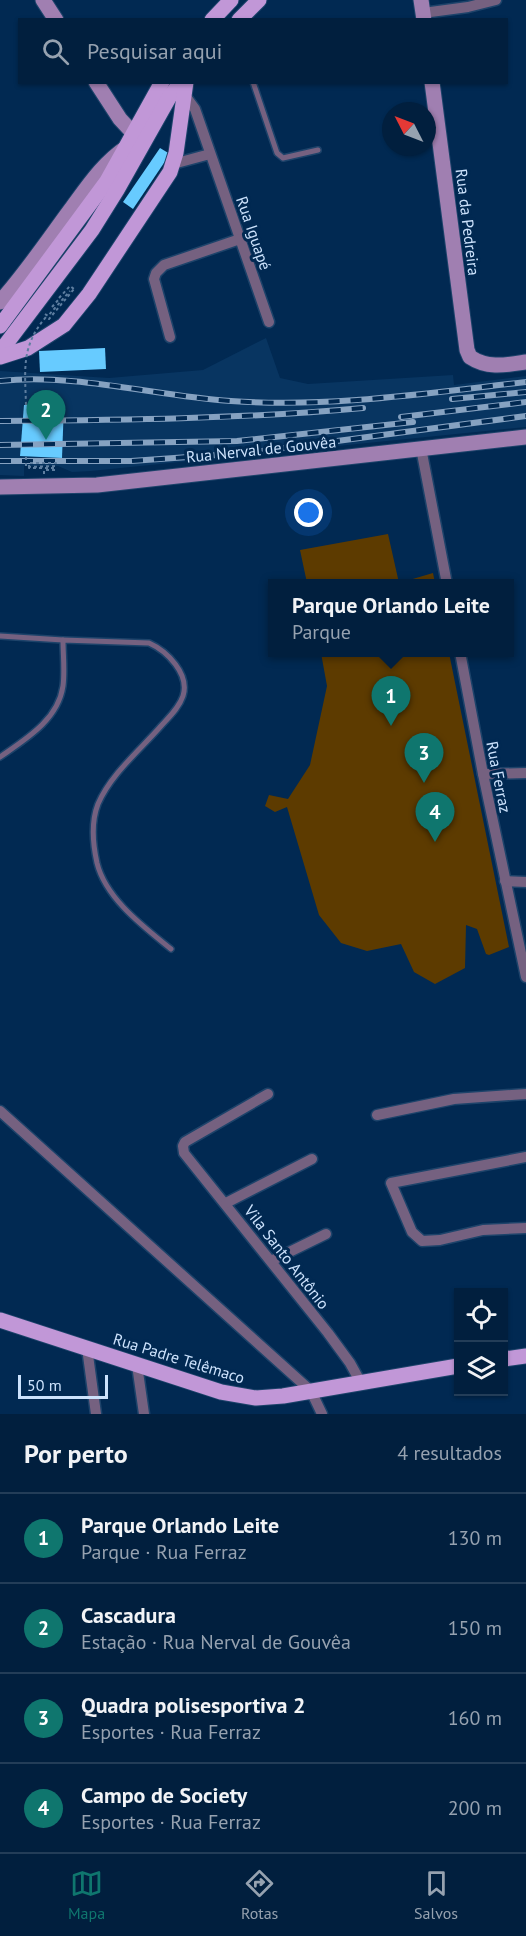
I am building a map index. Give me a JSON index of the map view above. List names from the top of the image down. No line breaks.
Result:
{"streets":{"main road":["Rua da Pedreira","Rua Nerval de Gouvêa","Rua Padre Telêmaco"],"street":["Rua Iguapé","Rua Ferraz","Vila Santo Antônio"]},"crossings":[["Vila Santo Antônio","Rua Padre Telêmaco"]],"scale_bar":"50 m","north":"top left","page":{"search":"Pesquisar aqui","pins":["2","1","3","4"],"popup":["Parque Orlando Leite","Parque"],"scale":"50 m","heading":["Por perto","4 resultados"],"list":[{"mark":"1","name":"Parque Orlando Leite","note":"Parque · Rua Ferraz","value":"130 m"},{"mark":"2","name":"Cascadura","note":"Estação · Rua Nerval de Gouvêa","value":"150 m"},{"mark":"3","name":"Quadra polisesportiva 2","note":"Esportes · Rua Ferraz","value":"160 m"},{"mark":"4","name":"Campo de Society","note":"Esportes · Rua Ferraz","value":"200 m"}],"nav":["Mapa","Rotas","Salvos"]}}
